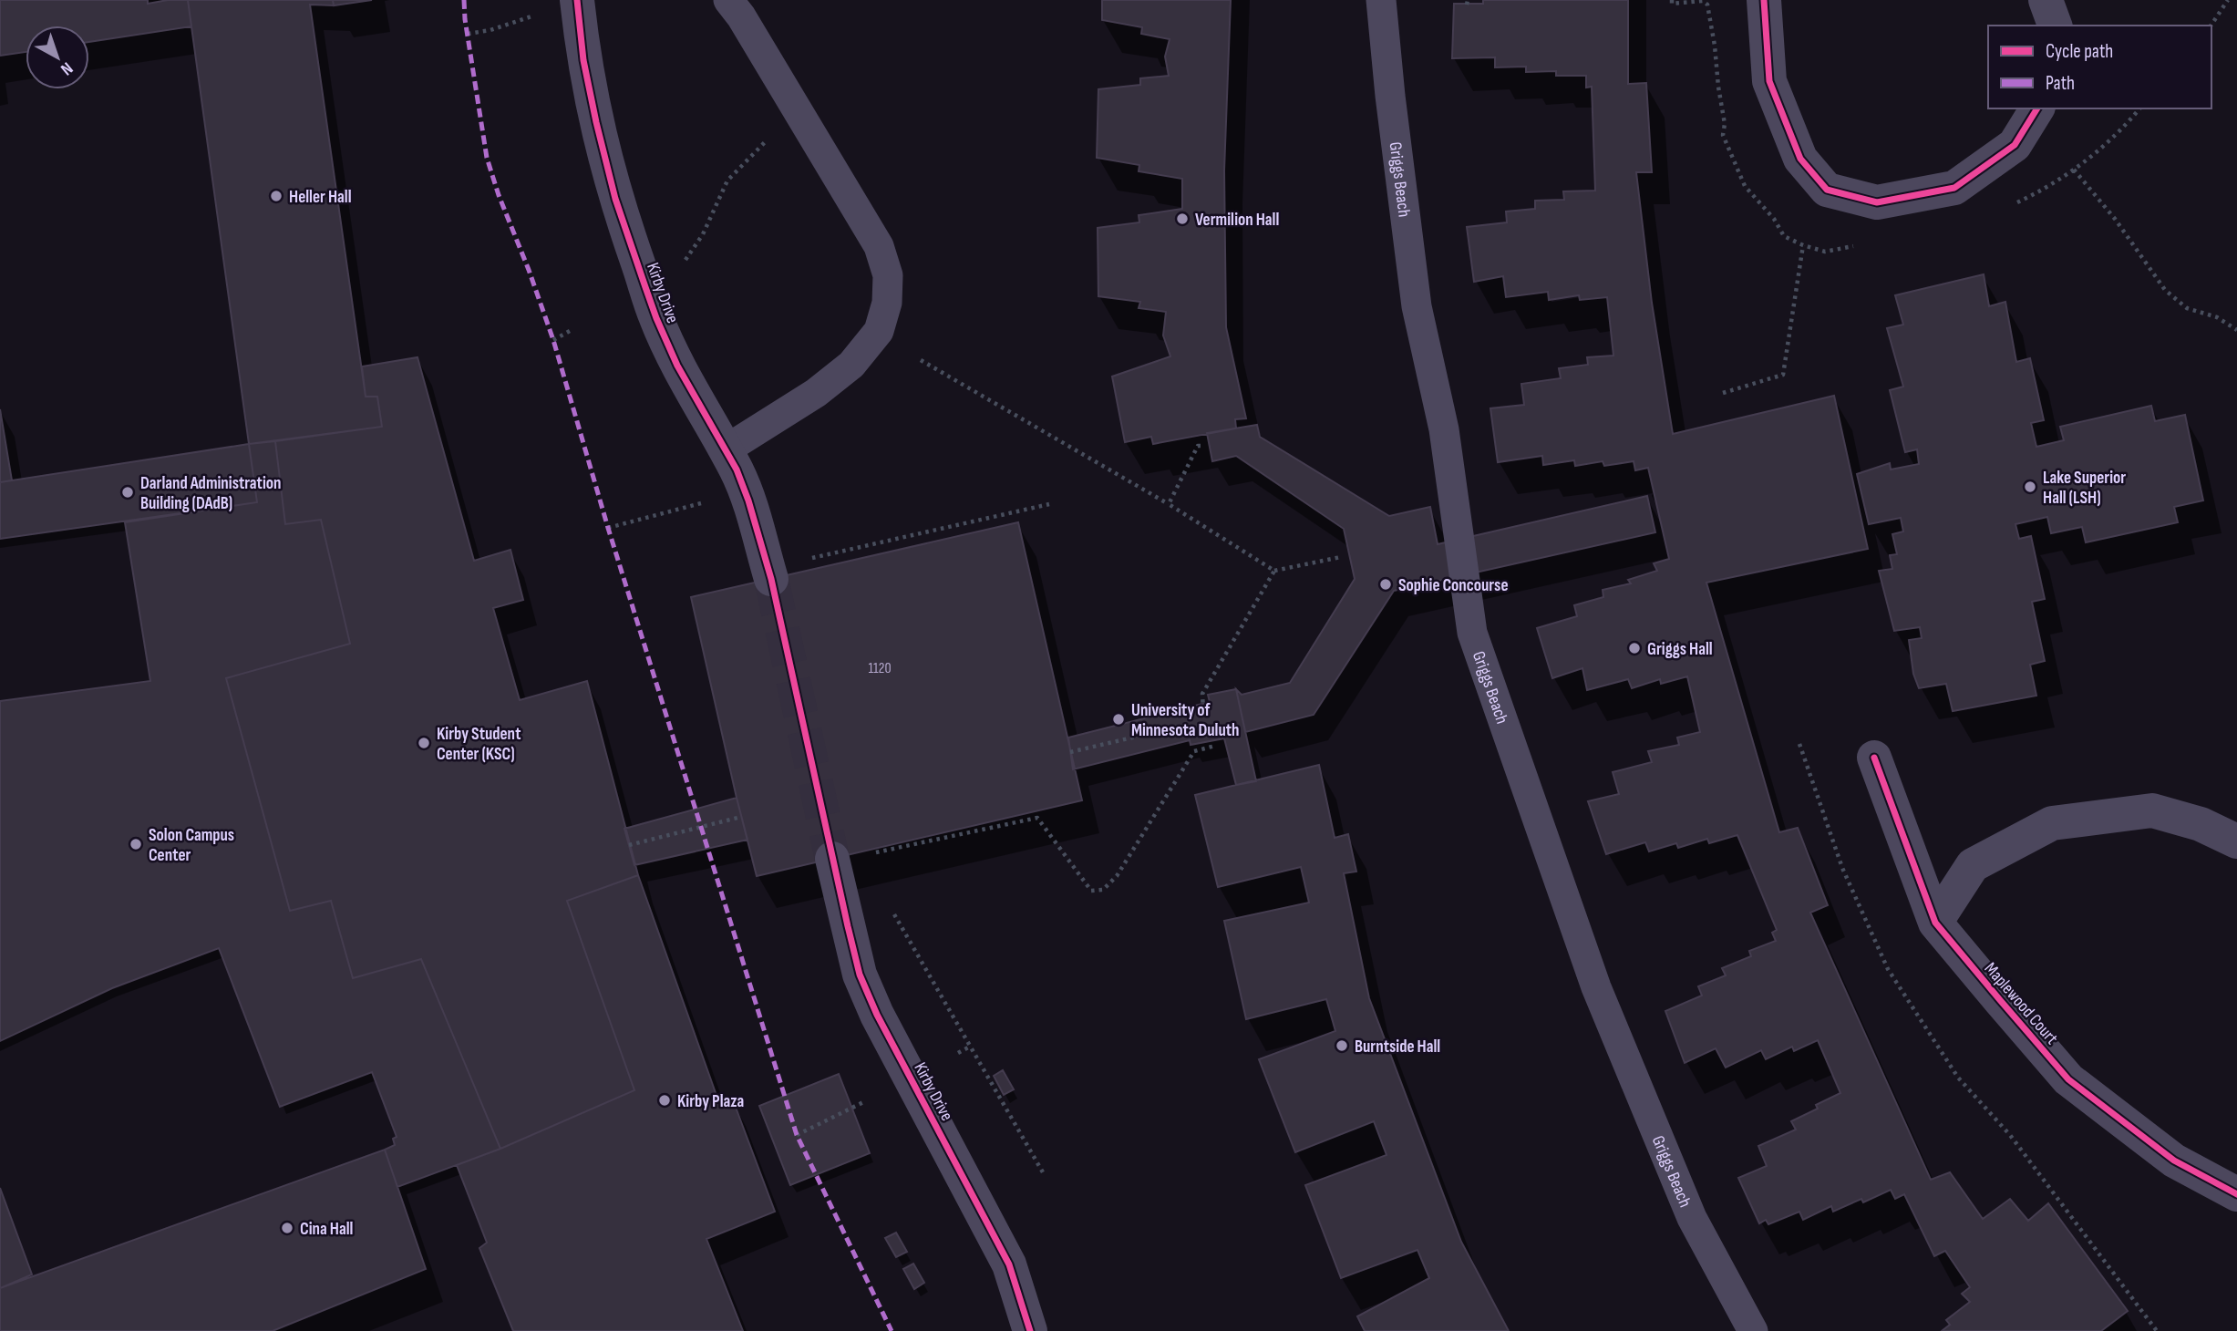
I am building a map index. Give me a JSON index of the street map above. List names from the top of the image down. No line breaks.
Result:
{"streets":{"street":["Kirby Drive","Maplewood Court"],"lane":["Griggs Beach"]},"places":["Heller Hall","Vermilion Hall","Lake Superior Hall (LSH)","Darland Administration Building (DAdB)","Sophie Concourse","Griggs Hall","University of Minnesota Duluth","Kirby Student Center (KSC)","Solon Campus Center","Burntside Hall","Kirby Plaza","Cina Hall"],"house_numbers":["1120"],"legend":["Cycle path","Path"],"north":"bottom right"}
